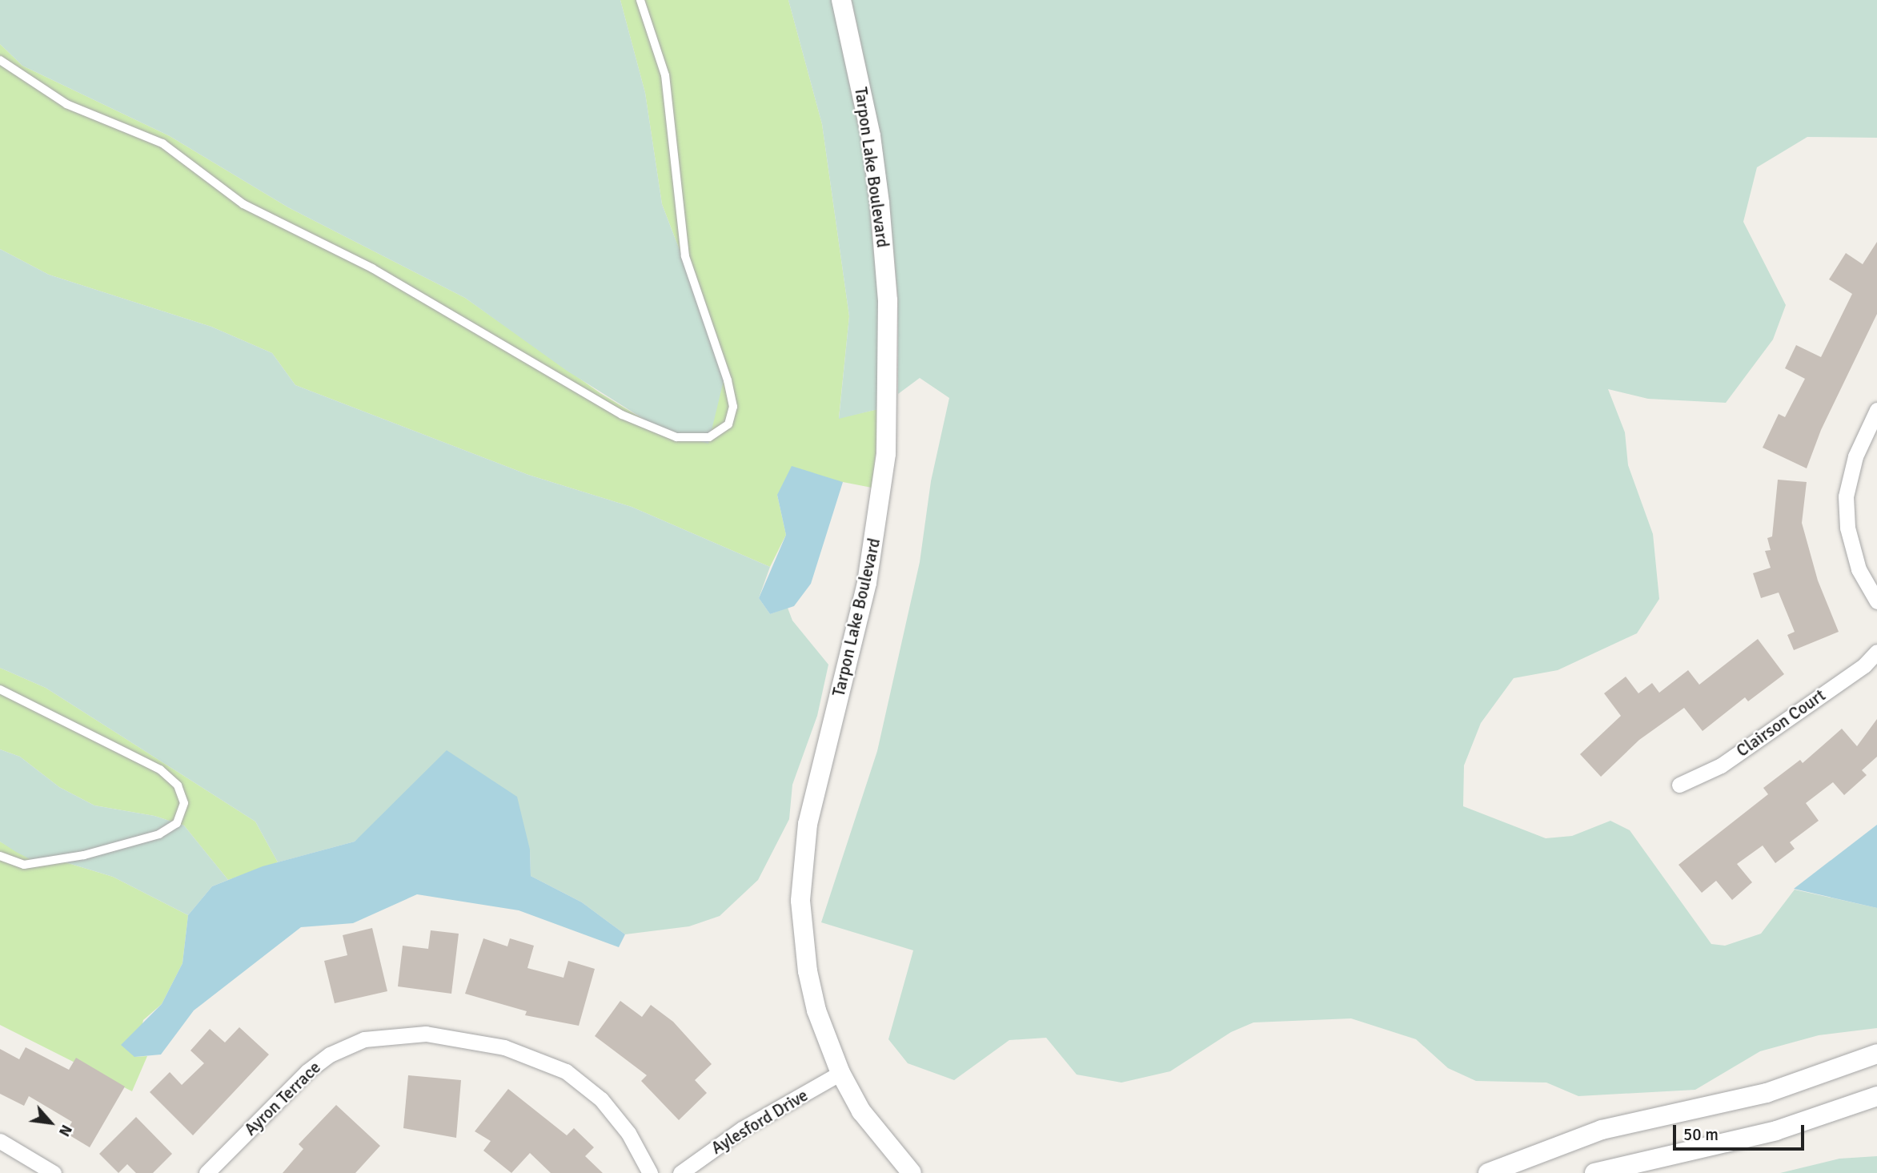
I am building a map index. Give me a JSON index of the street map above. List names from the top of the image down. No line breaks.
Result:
{"streets":{"street":["Tarpon Lake Boulevard","Clairson Court","Ayron Terrace","Aylesford Drive"]},"crossings":[["Tarpon Lake Boulevard","Aylesford Drive"]],"scale_bar":"50 m","north":"bottom right"}
